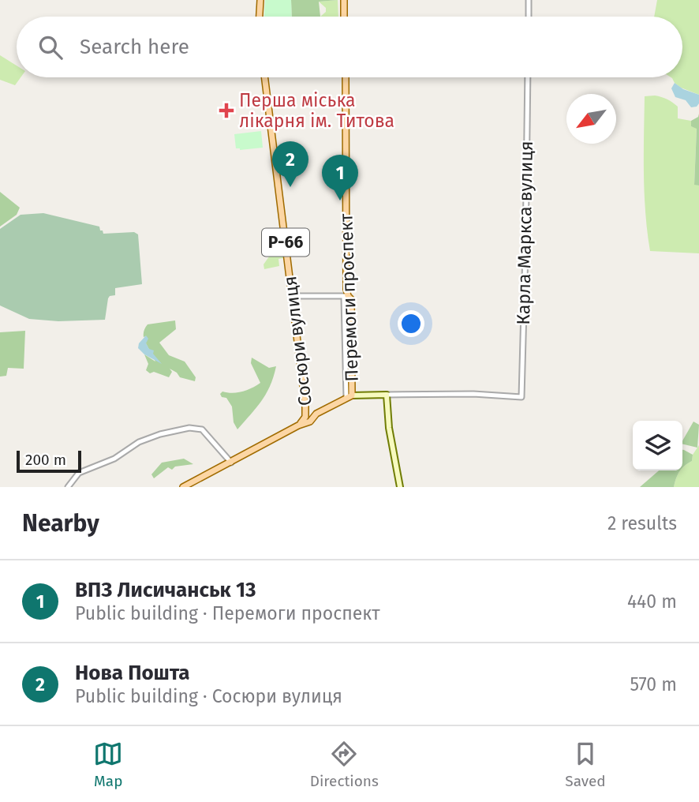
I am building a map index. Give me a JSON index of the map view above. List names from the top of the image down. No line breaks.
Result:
{"streets":{"main road":["Р-66","Перемоги проспект","Сосюри вулиця"],"street":["Карла Маркса вулиця"]},"places":{"health":["Перша міська лікарня ім. Титова"]},"scale_bar":"200 m","north":"bottom left","page":{"search":"Search here","pins":["2","1"],"scale":"200 m","heading":["Nearby","2 results"],"list":[{"mark":"1","name":"ВПЗ Лисичанськ 13","note":"Public building · Перемоги проспект","value":"440 m"},{"mark":"2","name":"Нова Пошта","note":"Public building · Сосюри вулиця","value":"570 m"}],"nav":["Map","Directions","Saved"]}}
